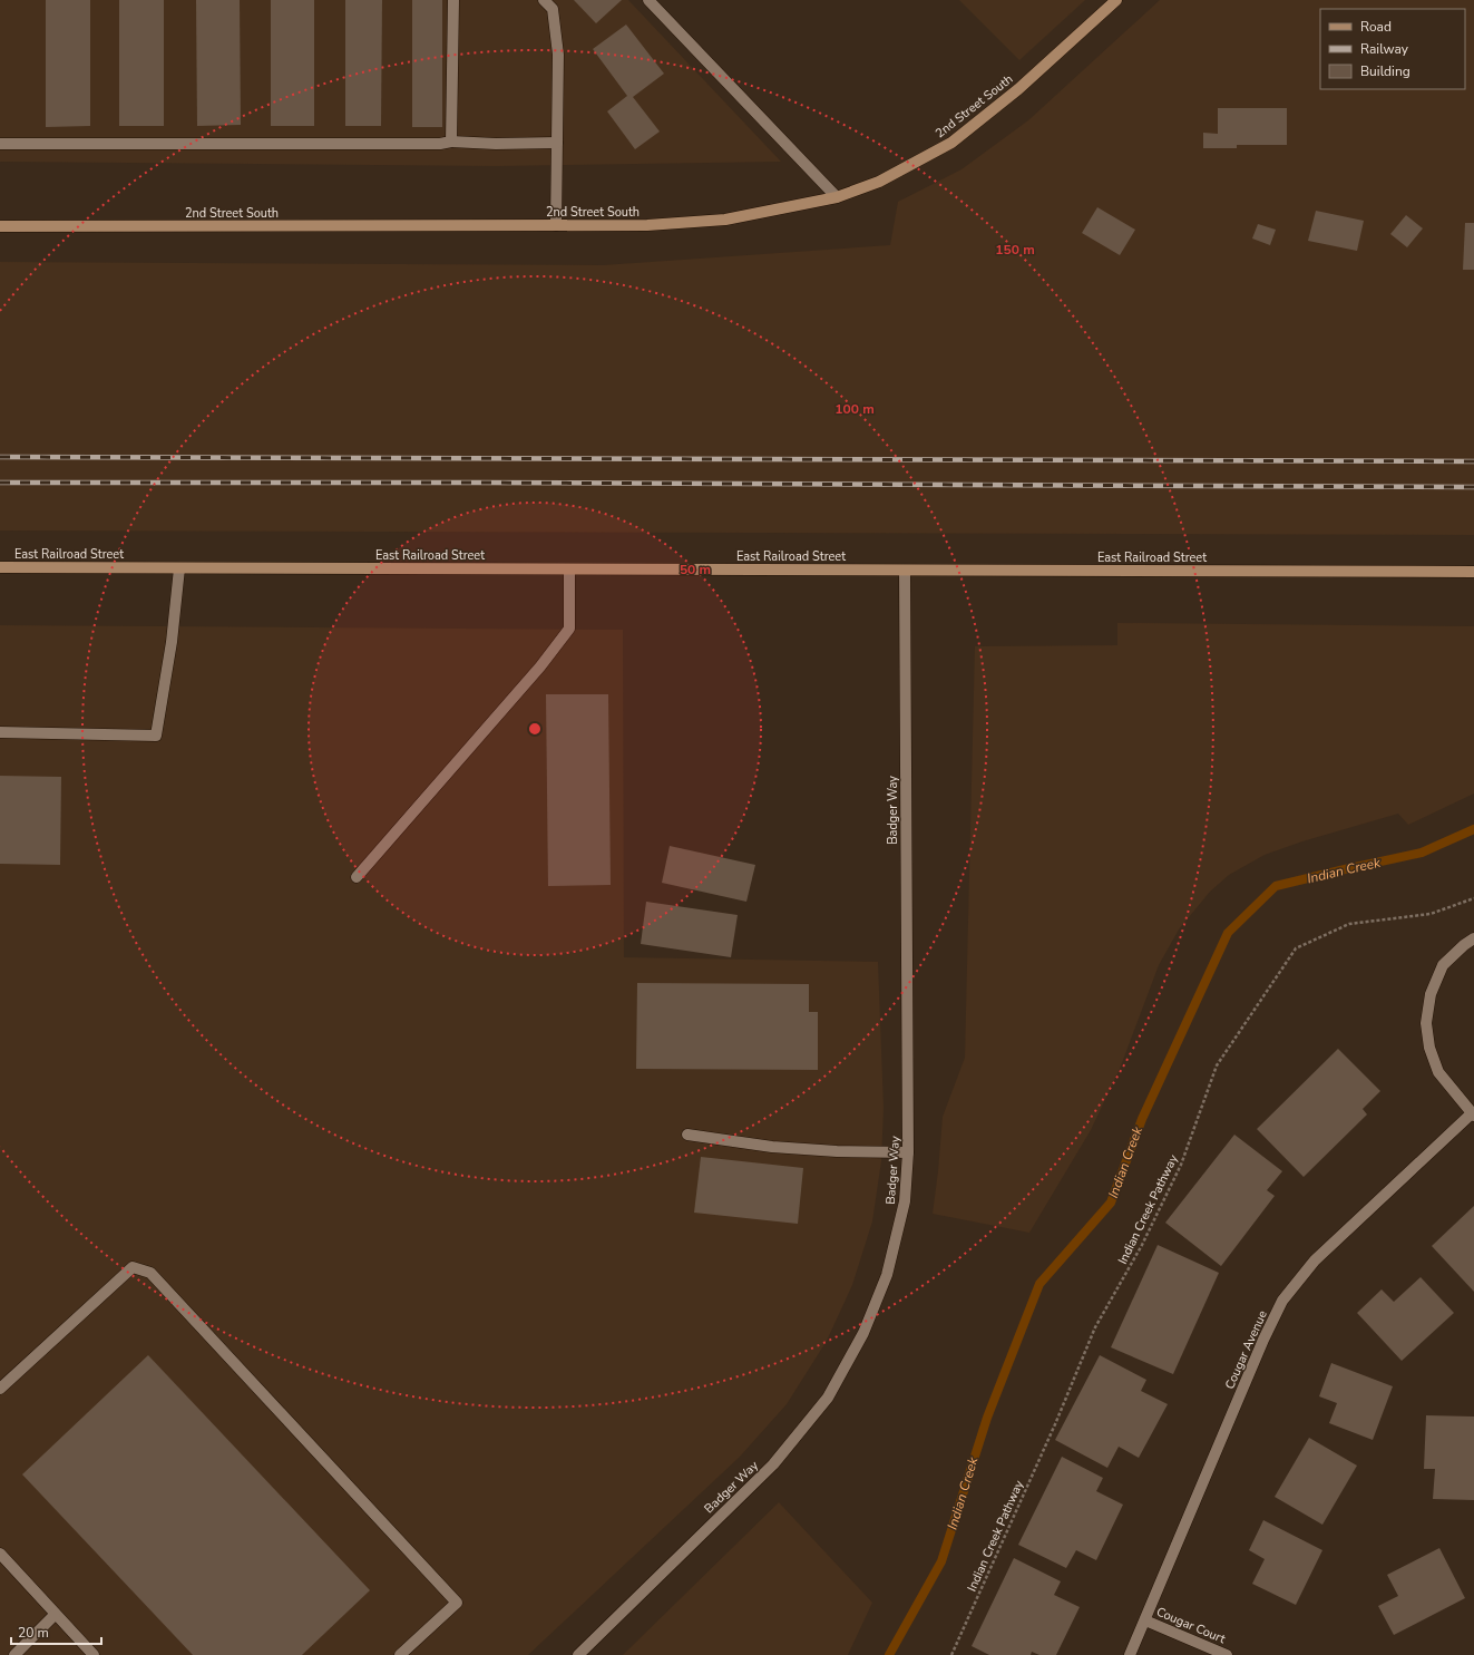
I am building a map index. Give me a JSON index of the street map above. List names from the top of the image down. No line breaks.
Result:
{"streets":{"street":["2nd Street South","East Railroad Street","Badger Way","Cougar Avenue","Cougar Court"],"path":["Indian Creek Pathway"]},"crossings":[["East Railroad Street","Badger Way"],["Cougar Avenue","Cougar Court"]],"water":["Indian Creek"],"legend":["Road","Railway","Building"],"scale_bar":"20 m","rings":["150 m","100 m","50 m"]}
